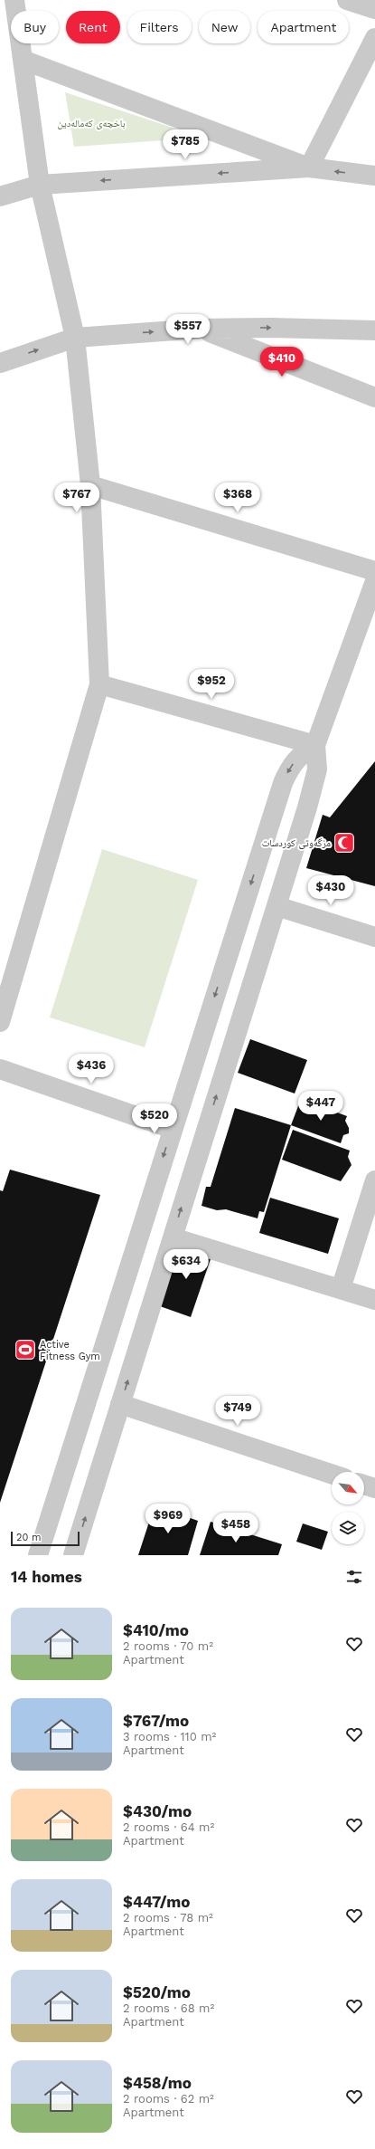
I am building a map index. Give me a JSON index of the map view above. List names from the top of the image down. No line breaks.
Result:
{"parks":["باخچەی کەمالەدین"],"places":{"mosque":["مزگەوتی كوردسات"],"sports":["Active Fitness Gym"]},"scale_bar":"20 m","north":"bottom right","page":{"chip":["Buy","Rent","Filters","New","Apartment"],"price":["$785","$557","$410","$767","$368","$952","$430","$436","$447","$520","$634","$749","$969","$458"],"scale":"20 m","heading":"14 homes","list":[{"name":"$410/mo","note":"2 rooms · 70 m² · Apartment"},{"name":"$767/mo","note":"3 rooms · 110 m² · Apartment"},{"name":"$430/mo","note":"2 rooms · 64 m² · Apartment"},{"name":"$447/mo","note":"2 rooms · 78 m² · Apartment"},{"name":"$520/mo","note":"2 rooms · 68 m² · Apartment"},{"name":"$458/mo","note":"2 rooms · 62 m² · Apartment"}]}}
